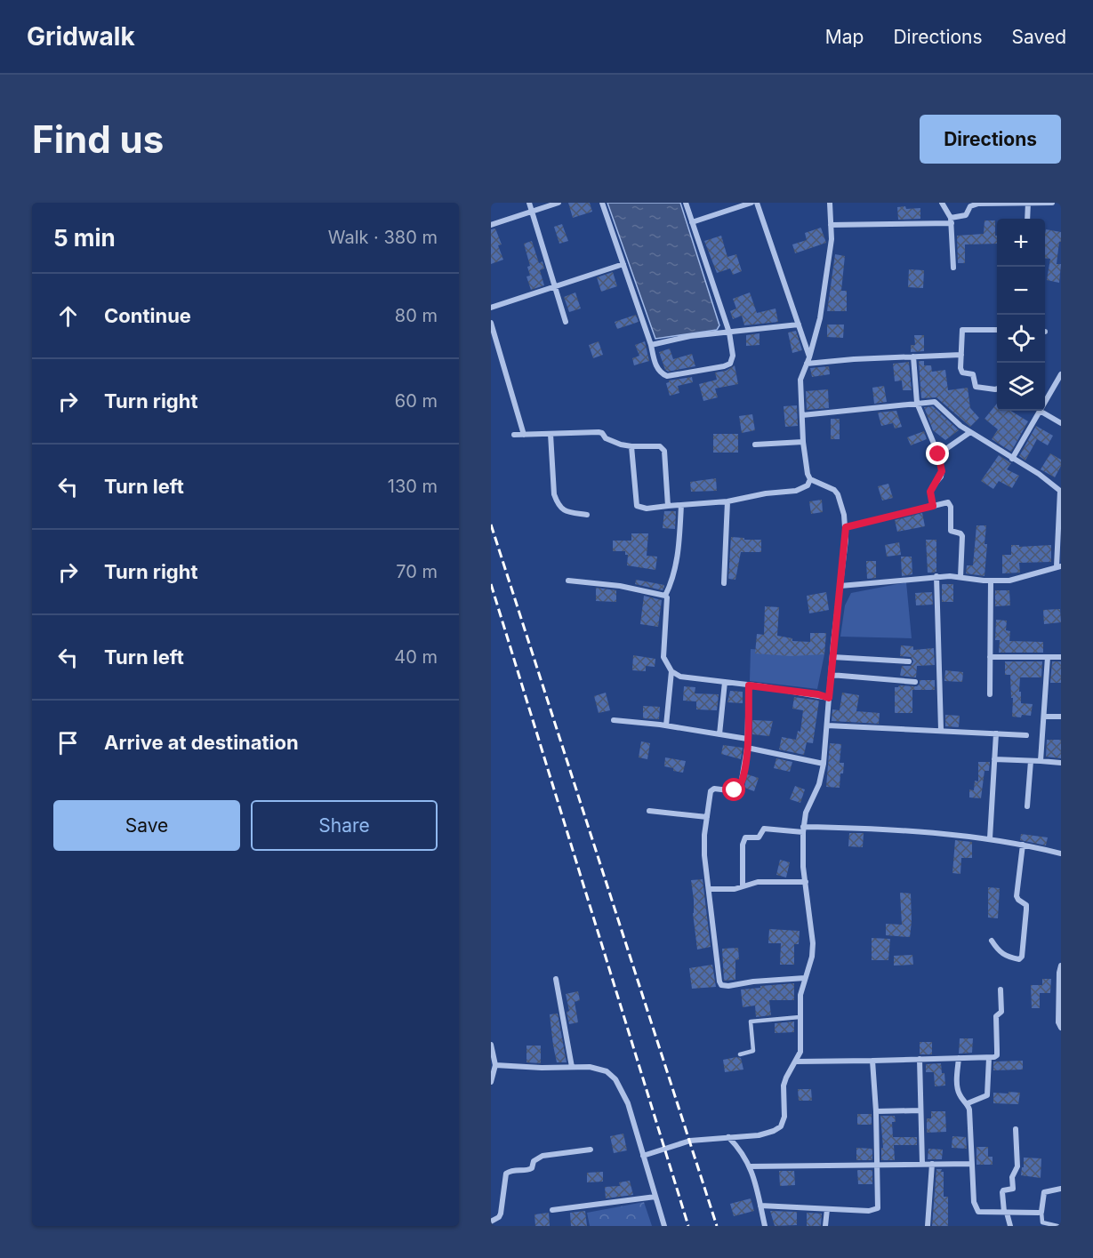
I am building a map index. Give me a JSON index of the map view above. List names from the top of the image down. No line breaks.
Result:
{"page":{"header":"Gridwalk","nav":["Map","Directions","Saved"],"buttons":["Directions",["Save","Share"]],"title":"Find us","heading":["5 min","Walk · 380 m"],"map_buttons":["+","−"],"list":[["Continue","80 m"],["Turn right","60 m"],["Turn left","130 m"],["Turn right","70 m"],["Turn left","40 m"],"Arrive at destination"]}}
